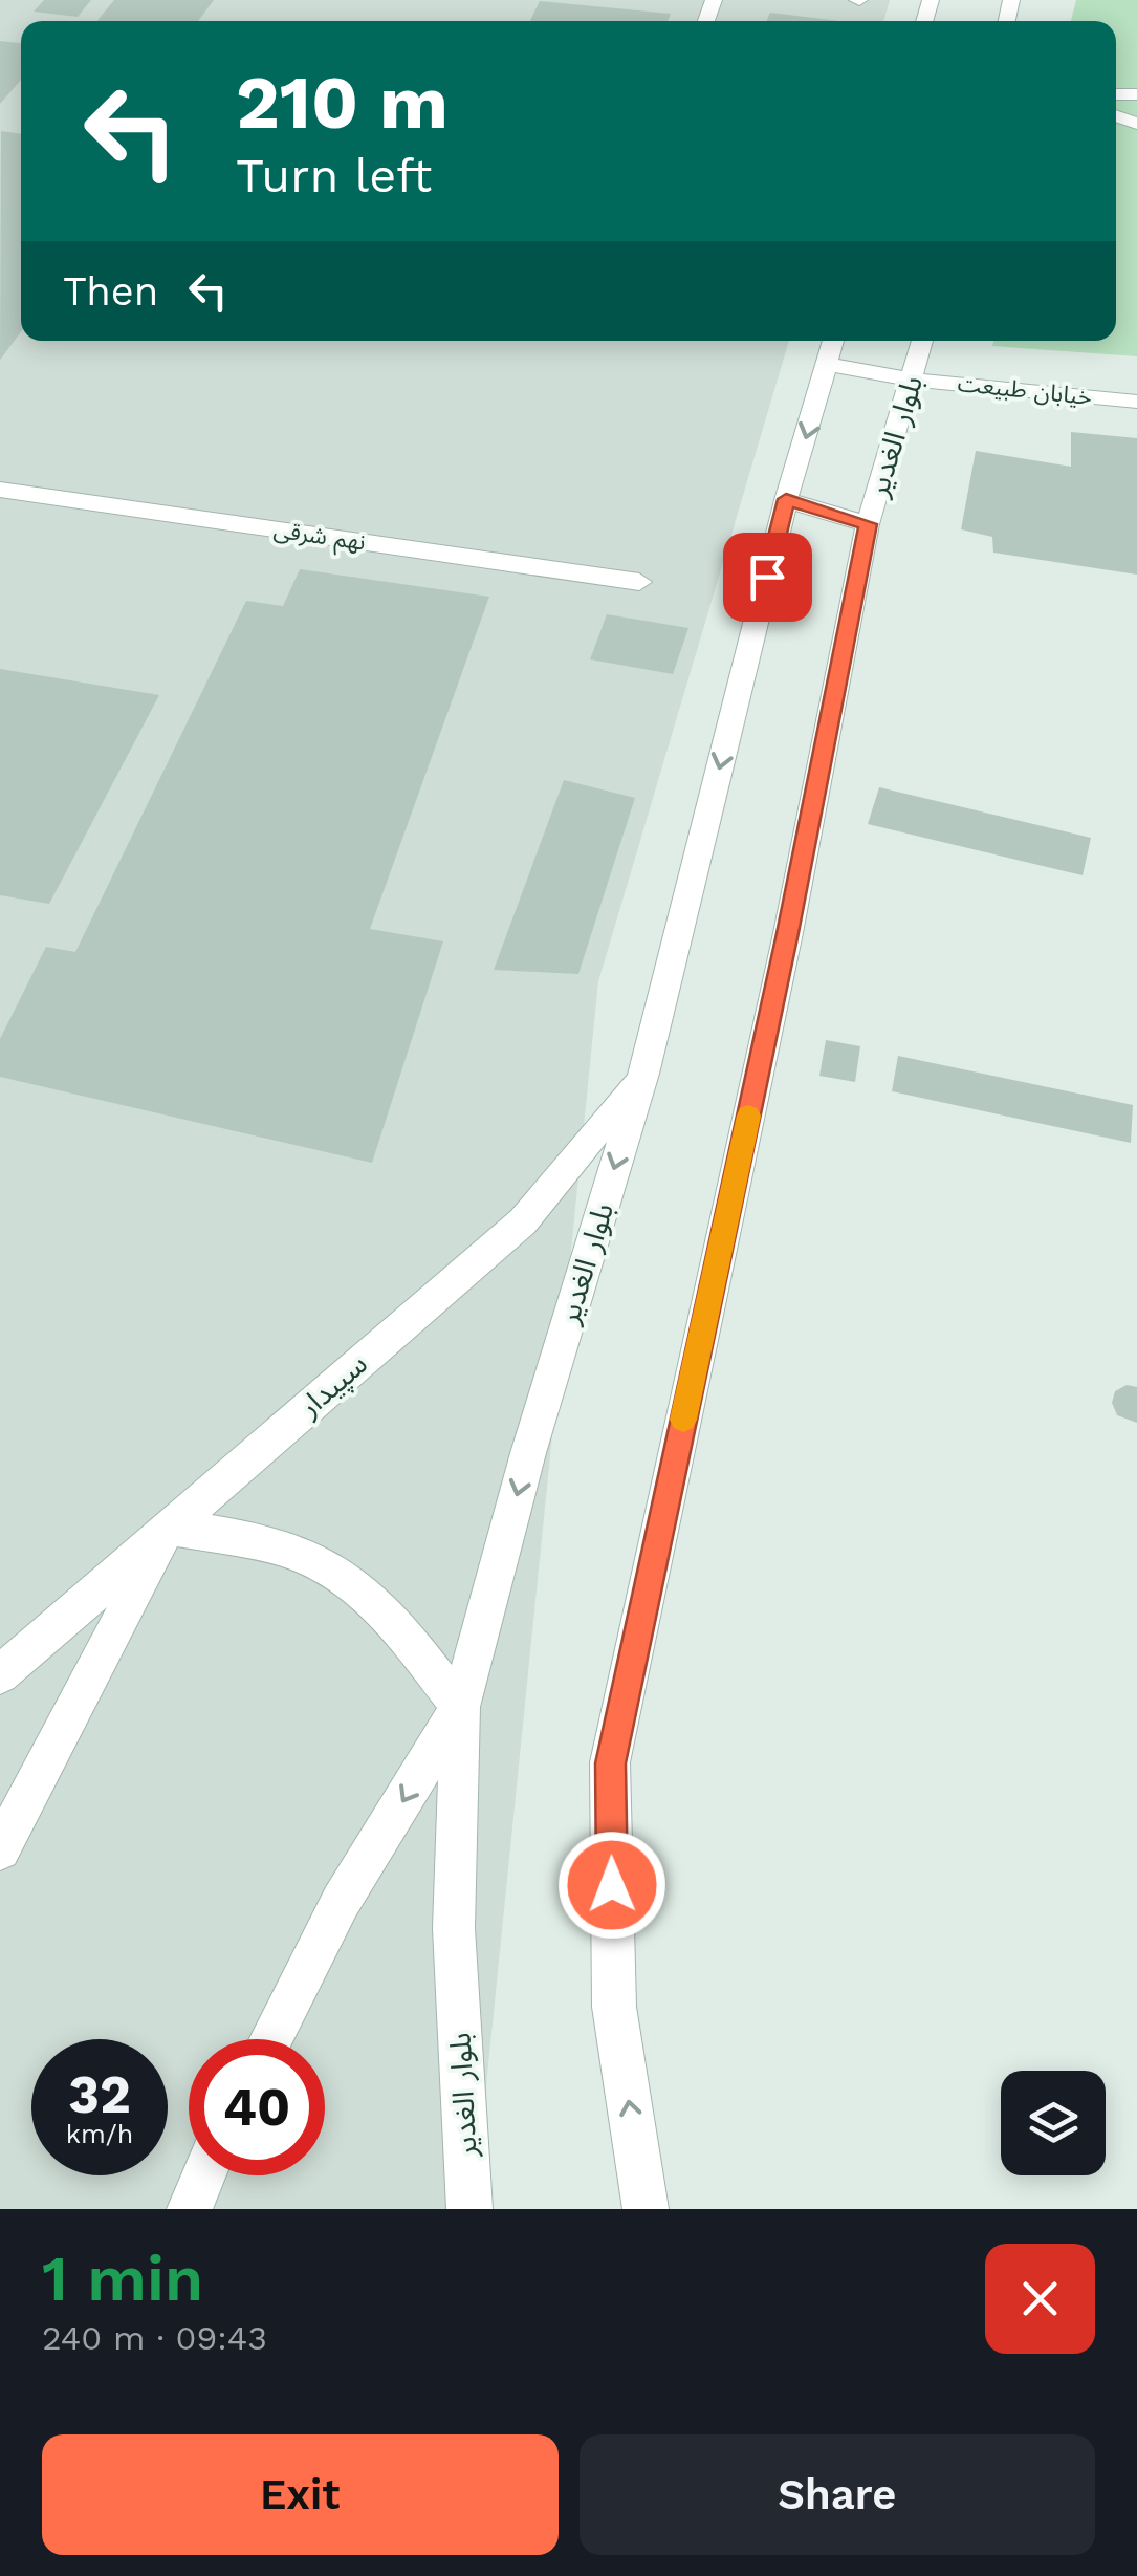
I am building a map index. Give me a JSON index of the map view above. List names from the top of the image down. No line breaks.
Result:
{"streets":{"street":["خیابان طبیعت","بلوار الغدیر","نهم شرقی","سپیدار"]},"crossings":[["خیابان طبیعت","بلوار الغدیر"],["بلوار الغدیر","سپیدار"]],"page":{"turn":["210 m","Turn left"],"then":"Then","speed":"32 km/h","limit":"40","heading":["1 min","240 m · 09:43"],"buttons":["Exit","Share"]}}
